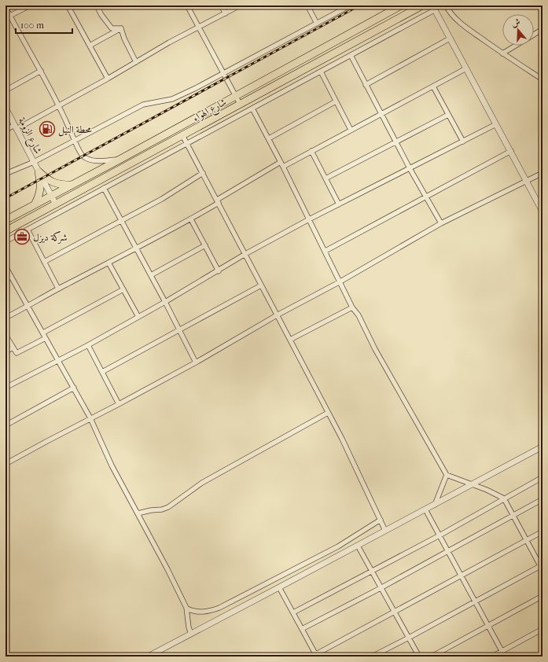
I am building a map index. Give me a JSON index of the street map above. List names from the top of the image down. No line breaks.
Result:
{"streets":{"highway":["شارع الهواء"],"street":["شارع الزومة"]},"crossings":[["شارع الهواء","شارع الزومة"]],"places":{"fuel station":["محطة النيل"],"office":["شركة ديزل"]},"scale_bar":"100 m","north":"top"}
